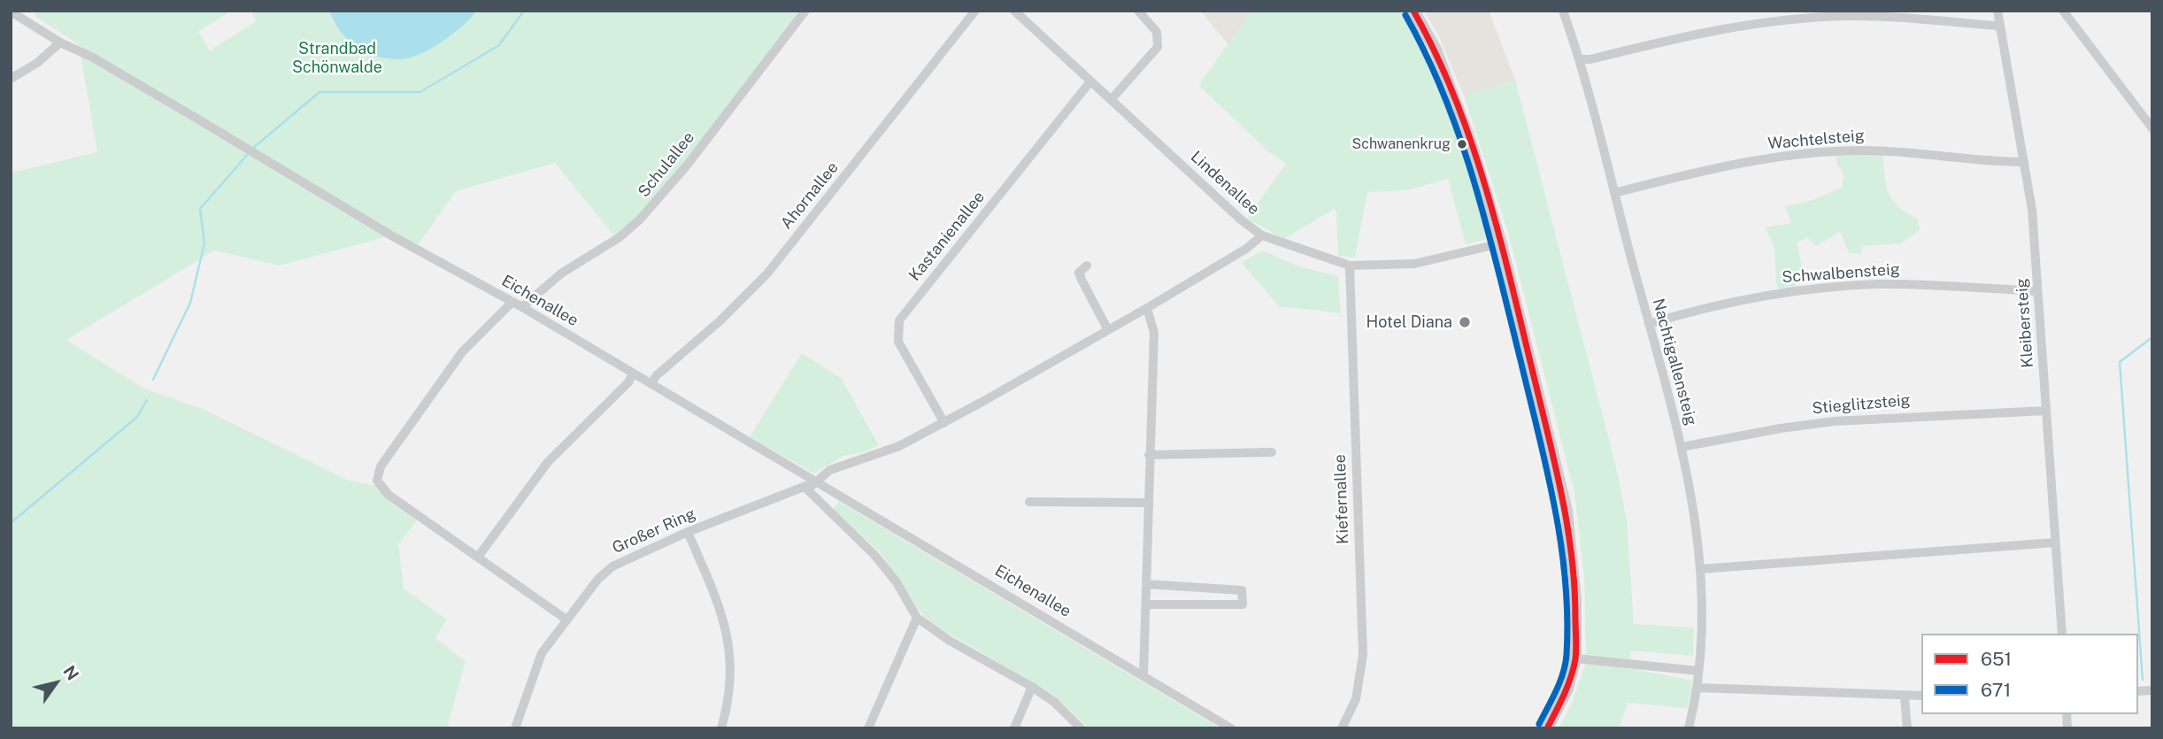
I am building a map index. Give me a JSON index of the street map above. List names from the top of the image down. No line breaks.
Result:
{"streets":{"street":["Wachtelsteig","Schulallee","Lindenallee","Ahornallee","Kastanienallee","Schwalbensteig","Eichenallee","Kleibersteig","Nachtigallensteig","Stieglitzsteig","Kiefernallee","Großer Ring"]},"crossings":[["Wachtelsteig","Kleibersteig"],["Wachtelsteig","Nachtigallensteig"],["Schulallee","Eichenallee"],["Lindenallee","Kastanienallee"],["Lindenallee","Kiefernallee"],["Lindenallee","Großer Ring"],["Ahornallee","Eichenallee"],["Kastanienallee","Großer Ring"],["Schwalbensteig","Kleibersteig"],["Schwalbensteig","Nachtigallensteig"],["Eichenallee","Großer Ring"],["Kleibersteig","Stieglitzsteig"],["Nachtigallensteig","Stieglitzsteig"]],"parks":["Strandbad Schönwalde"],"places":["Schwanenkrug","Hotel Diana"],"lines":["transit line 651","transit line 671"],"legend":["651","671"],"north":"top right"}
